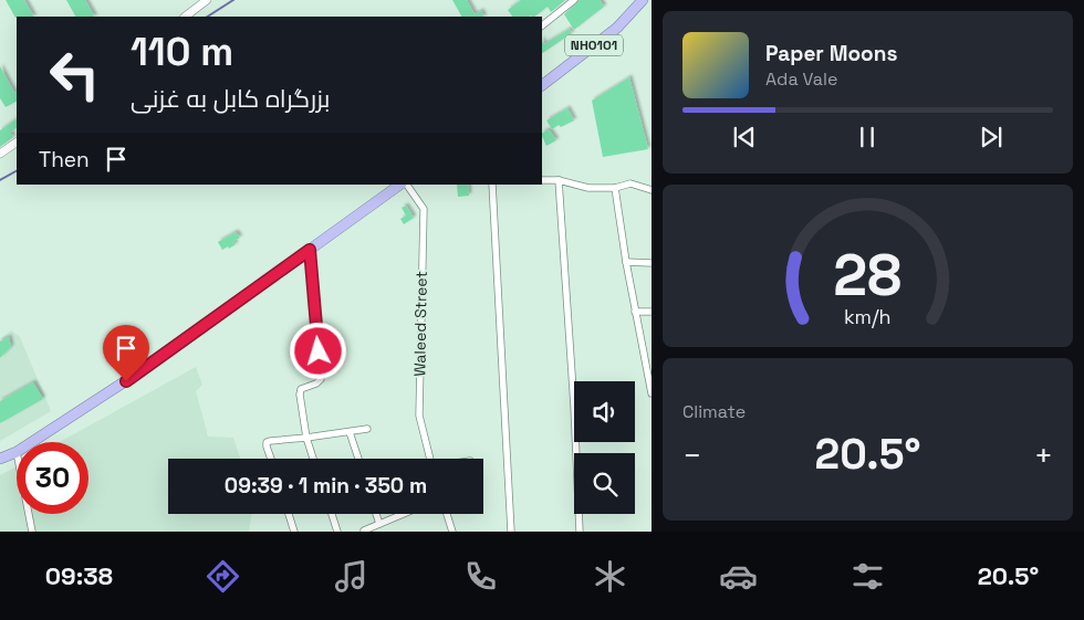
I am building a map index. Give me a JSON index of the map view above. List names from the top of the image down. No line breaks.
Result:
{"streets":{"highway":["NH0101"],"street":["Waleed Street"]},"page":{"turn":["110 m","بزرگراه کابل به غزنی"],"song":["Paper Moons","Ada Vale"],"then":"Then","tile":"Climate","heat":["−","20.5°","+"],"limit":"30","trip":"09:39 · 1 min · 350 m","tabs":["09:38","20.5°"],"gauge":["28","km/h"]}}
